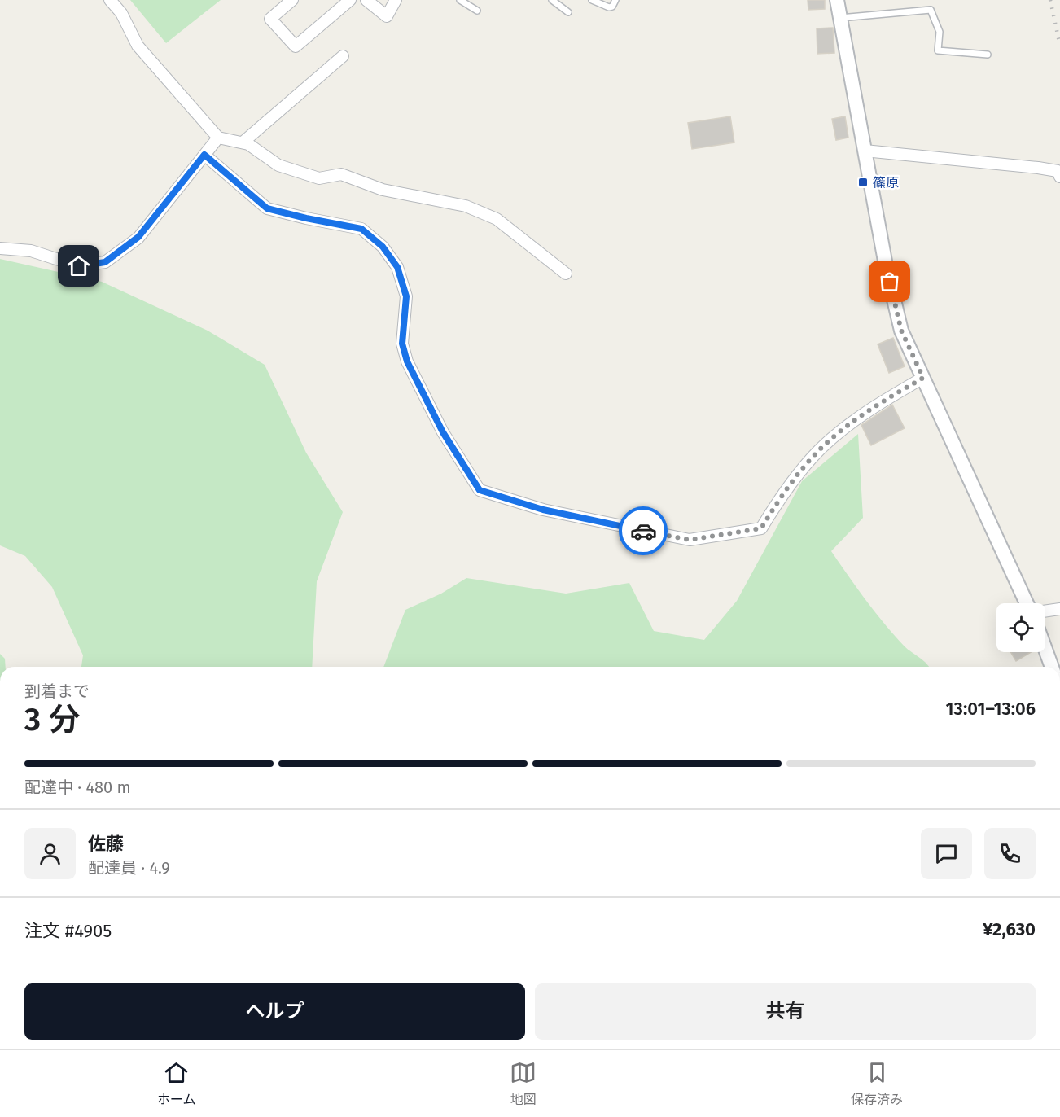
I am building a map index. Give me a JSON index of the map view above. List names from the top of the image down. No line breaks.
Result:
{"places":{"transit":["篠原"]},"page":{"heading":["3 分","到着まで","13:01–13:06"],"panel":["佐藤","配達員 · 4.9","注文 #4905","¥2,630"],"bar":"配達中 · 480 m","buttons":["ヘルプ","共有"],"tabs":["ホーム","地図","保存済み"]}}
